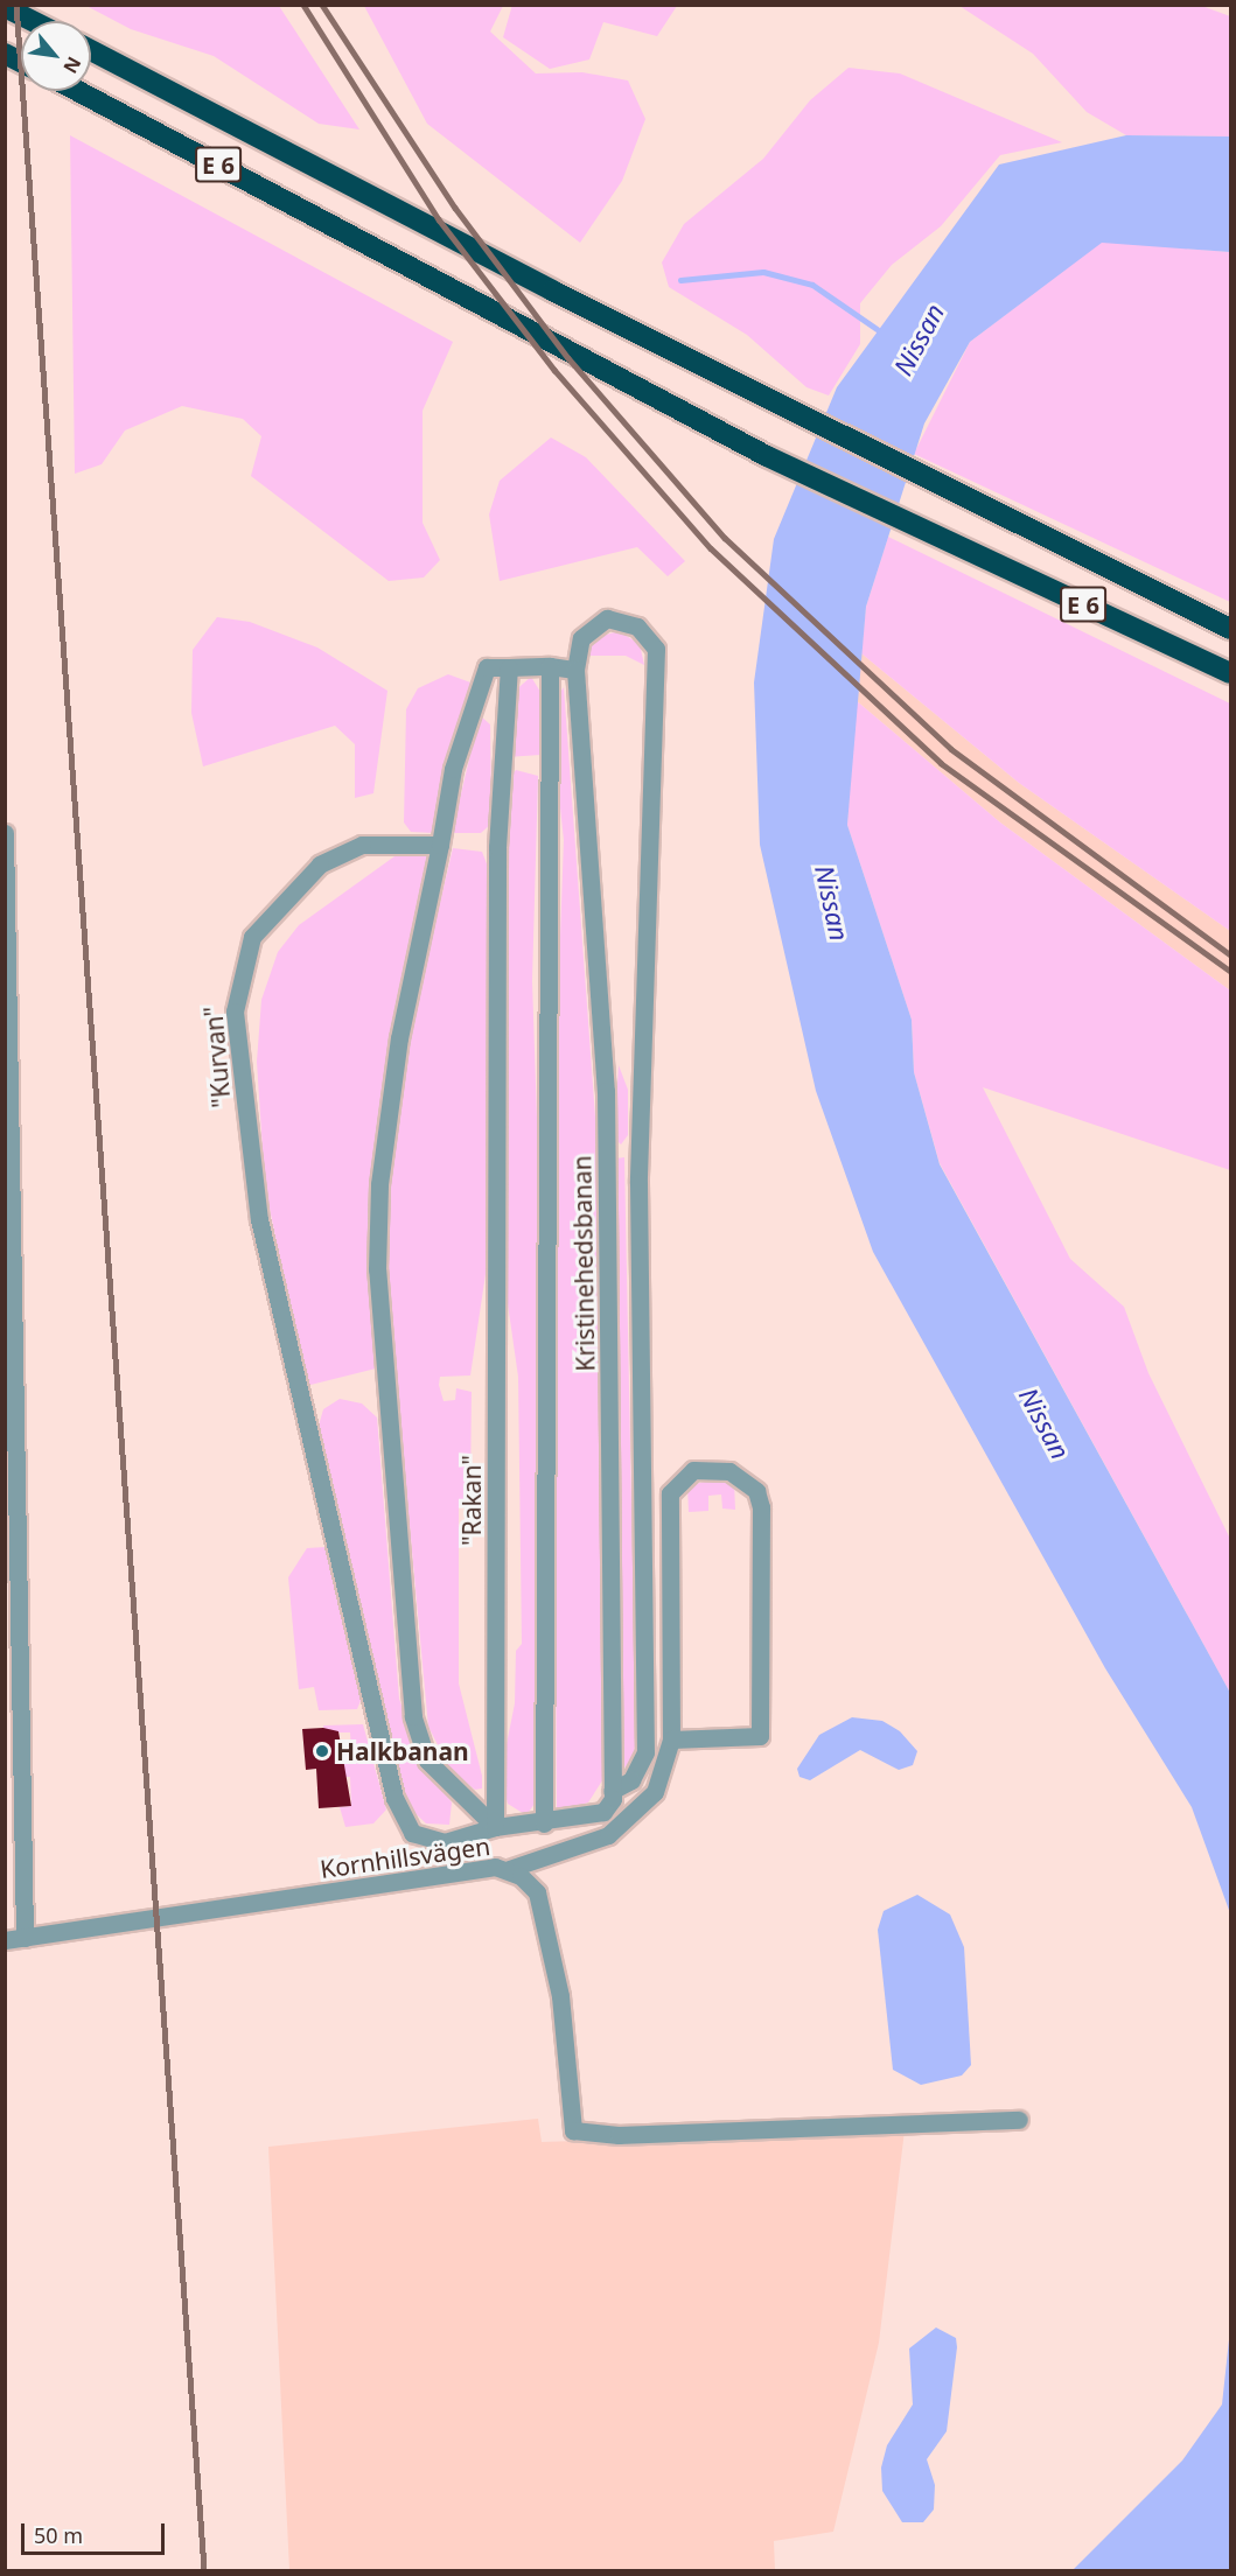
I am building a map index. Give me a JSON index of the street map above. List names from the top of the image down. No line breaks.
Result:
{"streets":{"highway":["E 6"],"street":["\"Kurvan\"","Kristinehedsbanan","\"Rakan\"","Kornhillsvägen"]},"crossings":[["\"Kurvan\"","\"Rakan\""]],"water":["Nissan"],"places":["Halkbanan"],"scale_bar":"50 m","north":"bottom right"}
